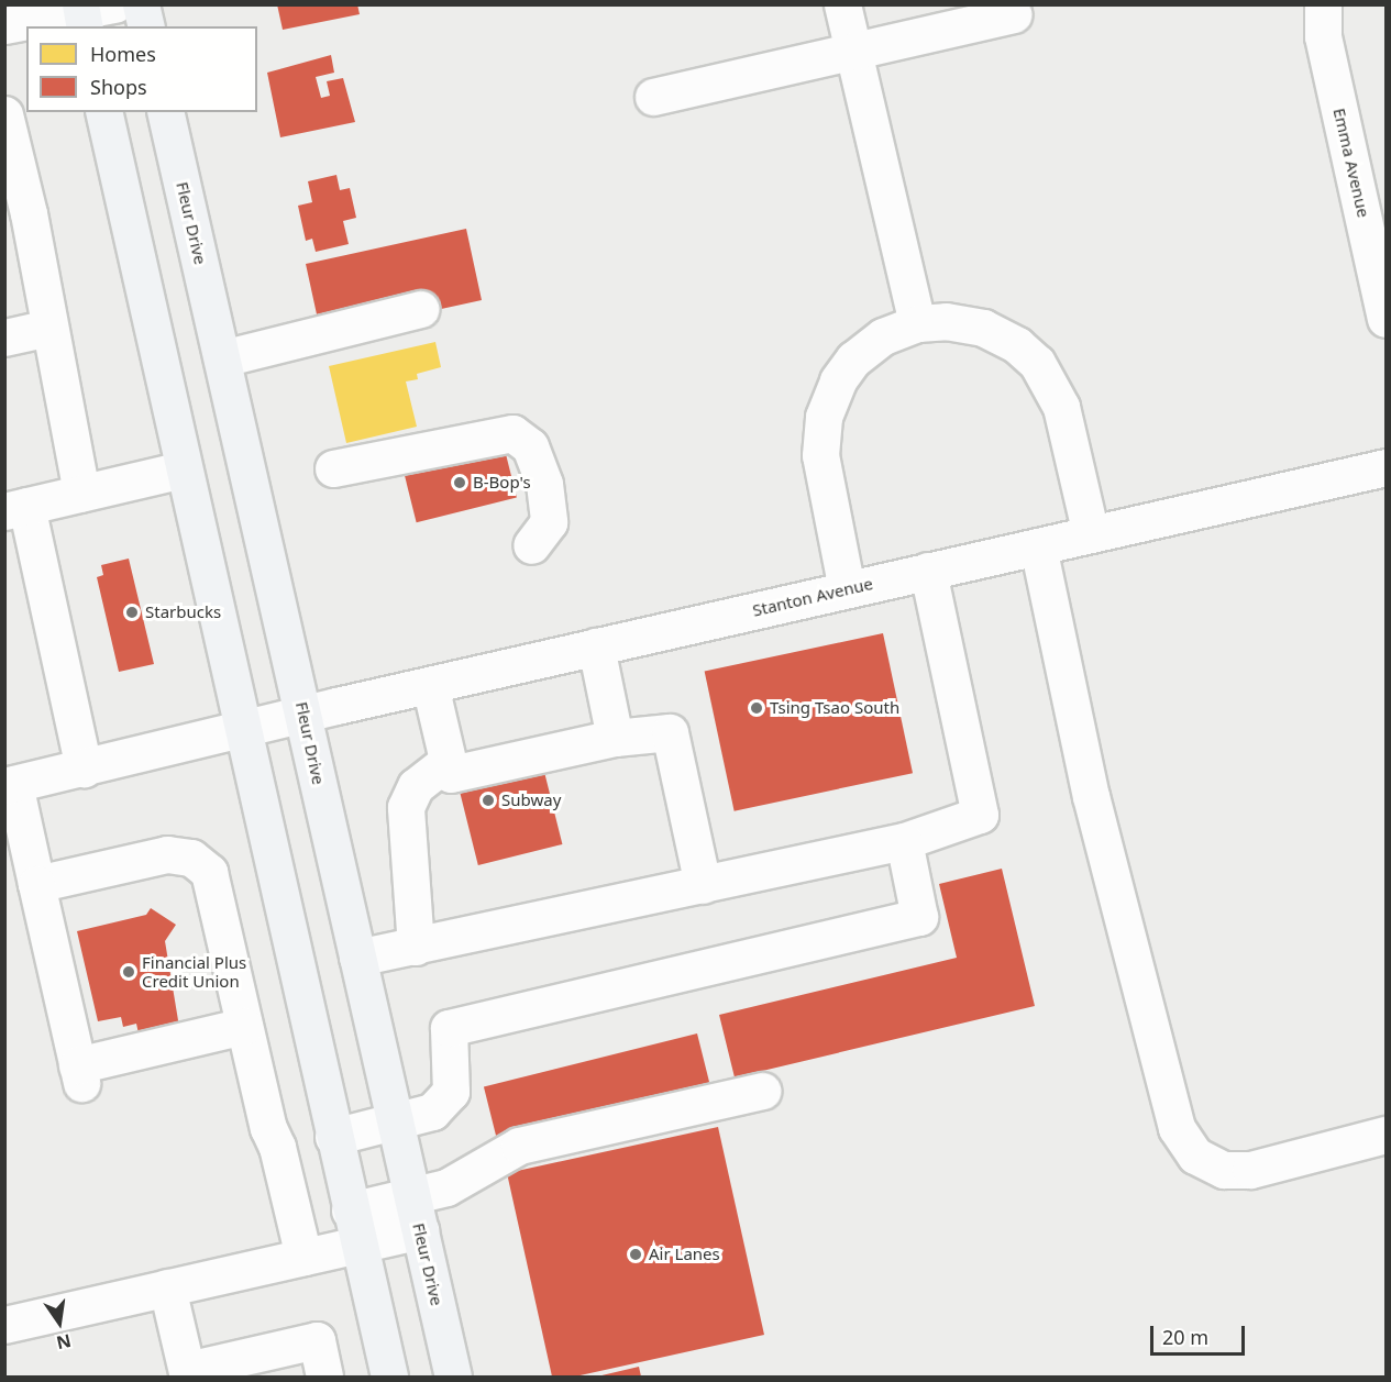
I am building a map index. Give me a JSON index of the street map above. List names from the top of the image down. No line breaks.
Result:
{"streets":{"main road":["Fleur Drive"],"street":["Emma Avenue","Stanton Avenue"]},"crossings":[["Fleur Drive","Stanton Avenue"]],"places":["B-Bop's","Starbucks","Tsing Tsao South","Subway","Financial Plus Credit Union","Air Lanes"],"legend":["Homes","Shops"],"scale_bar":"20 m","north":"bottom"}
